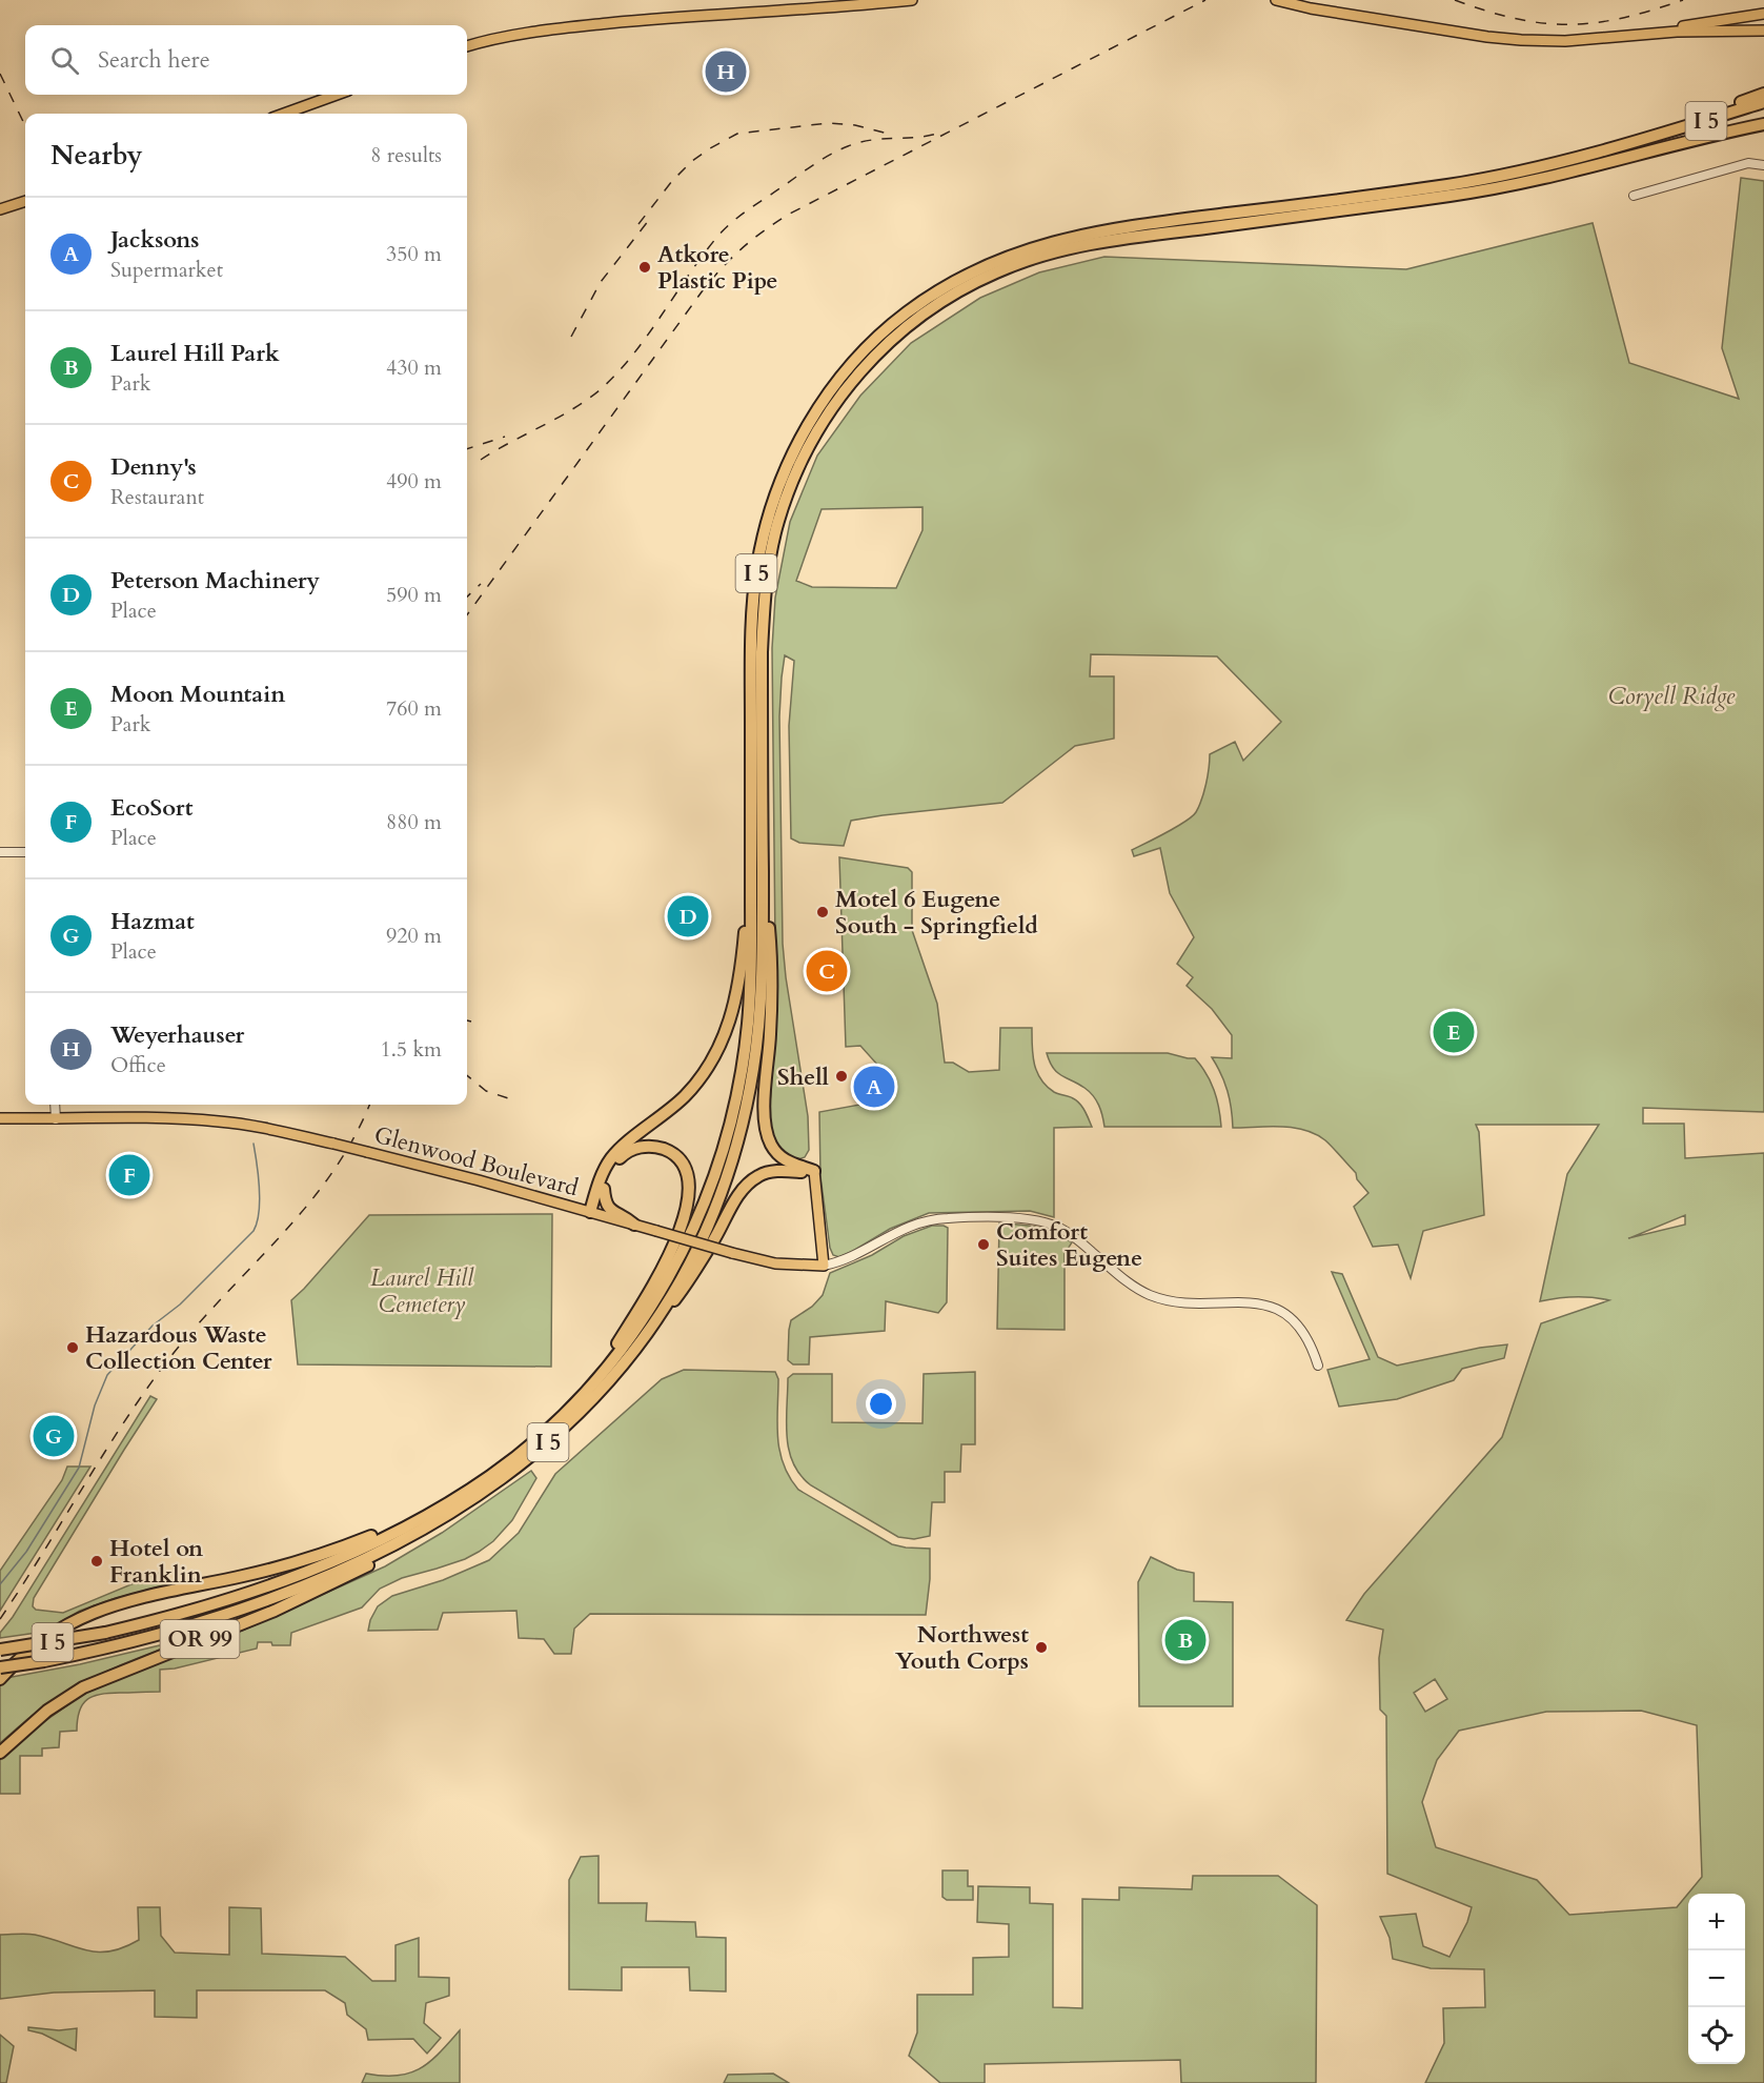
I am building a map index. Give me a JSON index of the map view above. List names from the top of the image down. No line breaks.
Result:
{"streets":{"highway":["I 5","OR 99"],"main road":["Glenwood Boulevard"]},"crossings":[["I 5","OR 99"]],"parks":["Coryell Ridge","Laurel Hill Cemetery"],"places":["Atkore Plastic Pipe","Motel 6 Eugene South - Springfield","Shell","Comfort Suites Eugene","Hazardous Waste Collection Center","Hotel on Franklin","Northwest Youth Corps"],"page":{"search":"Search here","pins":["H","D","C","E","A","F","G","B"],"heading":["Nearby","8 results"],"list":[{"mark":"A","name":"Jacksons","note":"Supermarket","value":"350 m"},{"mark":"B","name":"Laurel Hill Park","note":"Park","value":"430 m"},{"mark":"C","name":"Denny's","note":"Restaurant","value":"490 m"},{"mark":"D","name":"Peterson Machinery","note":"Place","value":"590 m"},{"mark":"E","name":"Moon Mountain","note":"Park","value":"760 m"},{"mark":"F","name":"EcoSort","note":"Place","value":"880 m"},{"mark":"G","name":"Hazmat","note":"Place","value":"920 m"},{"mark":"H","name":"Weyerhauser","note":"Office","value":"1.5 km"}],"map_buttons":["+","−"]}}
